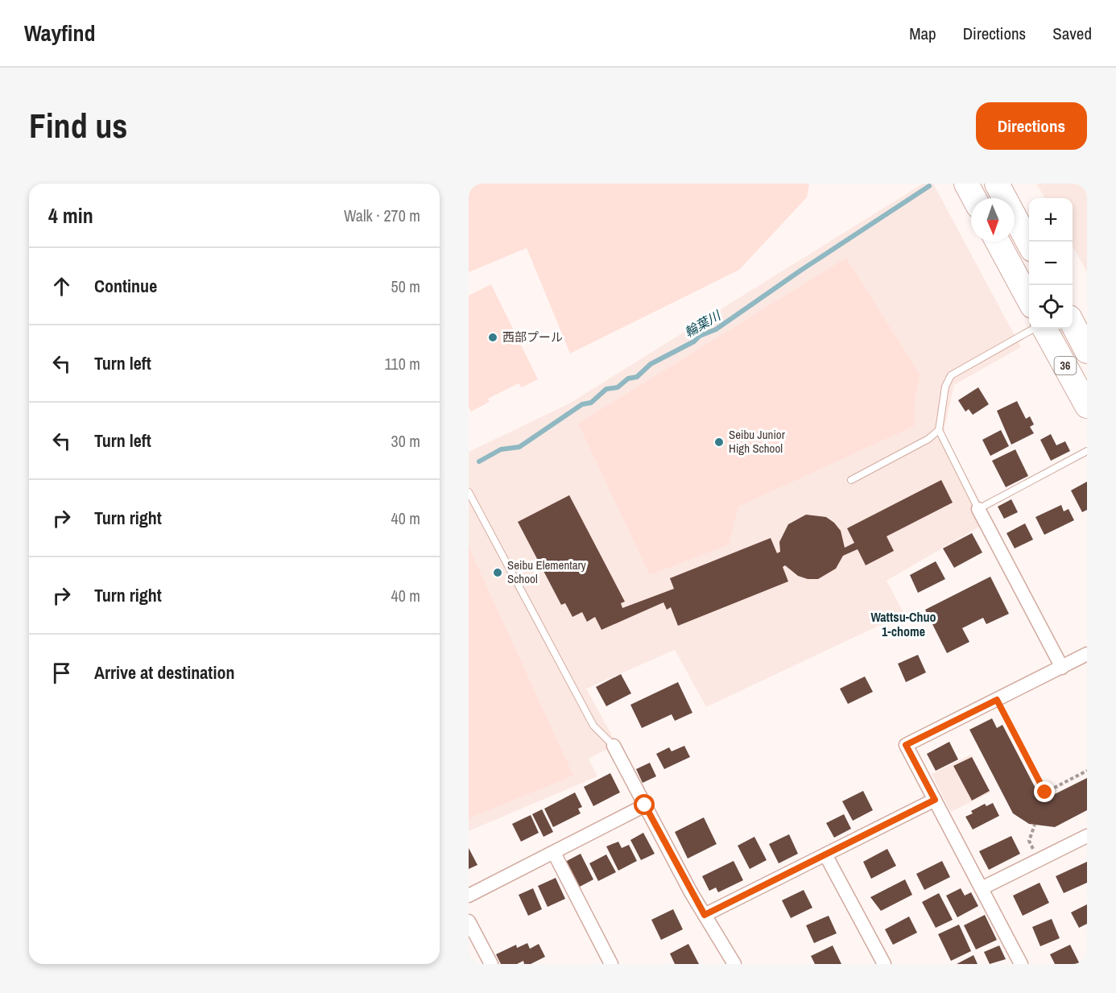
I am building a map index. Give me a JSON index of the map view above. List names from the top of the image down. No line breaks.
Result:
{"streets":{"highway":["36"]},"districts":["Wattsu-Chuo 1-chome"],"water":["輪葉川"],"places":["西部プール","Seibu Junior High School","Seibu Elementary School"],"north":"bottom","page":{"header":"Wayfind","nav":["Map","Directions","Saved"],"buttons":"Directions","title":"Find us","heading":["4 min","Walk · 270 m"],"map_buttons":["+","−"],"list":[["Continue","50 m"],["Turn left","110 m"],["Turn left","30 m"],["Turn right","40 m"],["Turn right","40 m"],"Arrive at destination"]}}
